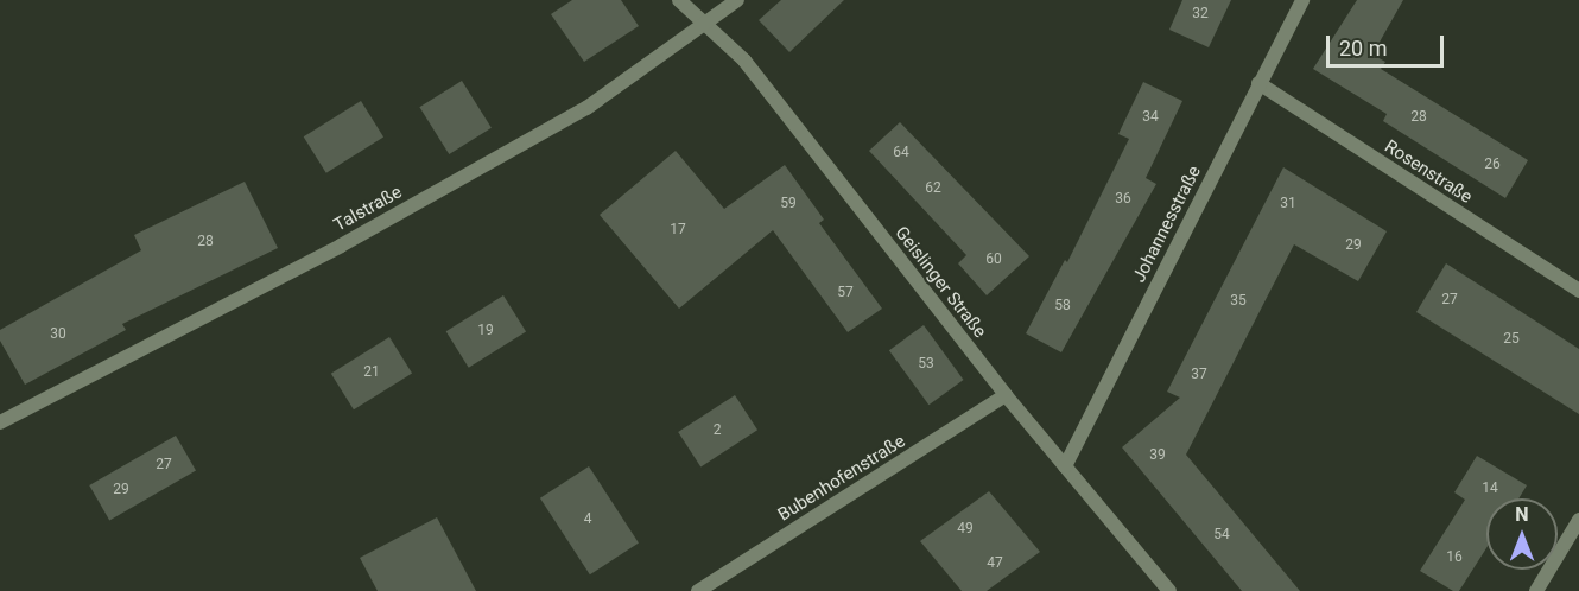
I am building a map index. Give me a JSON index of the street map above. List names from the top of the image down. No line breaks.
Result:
{"streets":{"street":["Rosenstraße","Talstraße","Johannesstraße","Geislinger Straße","Bubenhofenstraße"]},"crossings":[["Rosenstraße","Johannesstraße"],["Talstraße","Geislinger Straße"],["Johannesstraße","Geislinger Straße"],["Geislinger Straße","Bubenhofenstraße"]],"house_numbers":["32","34","28","64","26","62","36","59","31","17","28","29","60","57","27","35","58","19","30","25","53","21","37","2","39","27","14","29","4","49","54","16","47"],"scale_bar":"20 m","north":"top"}
